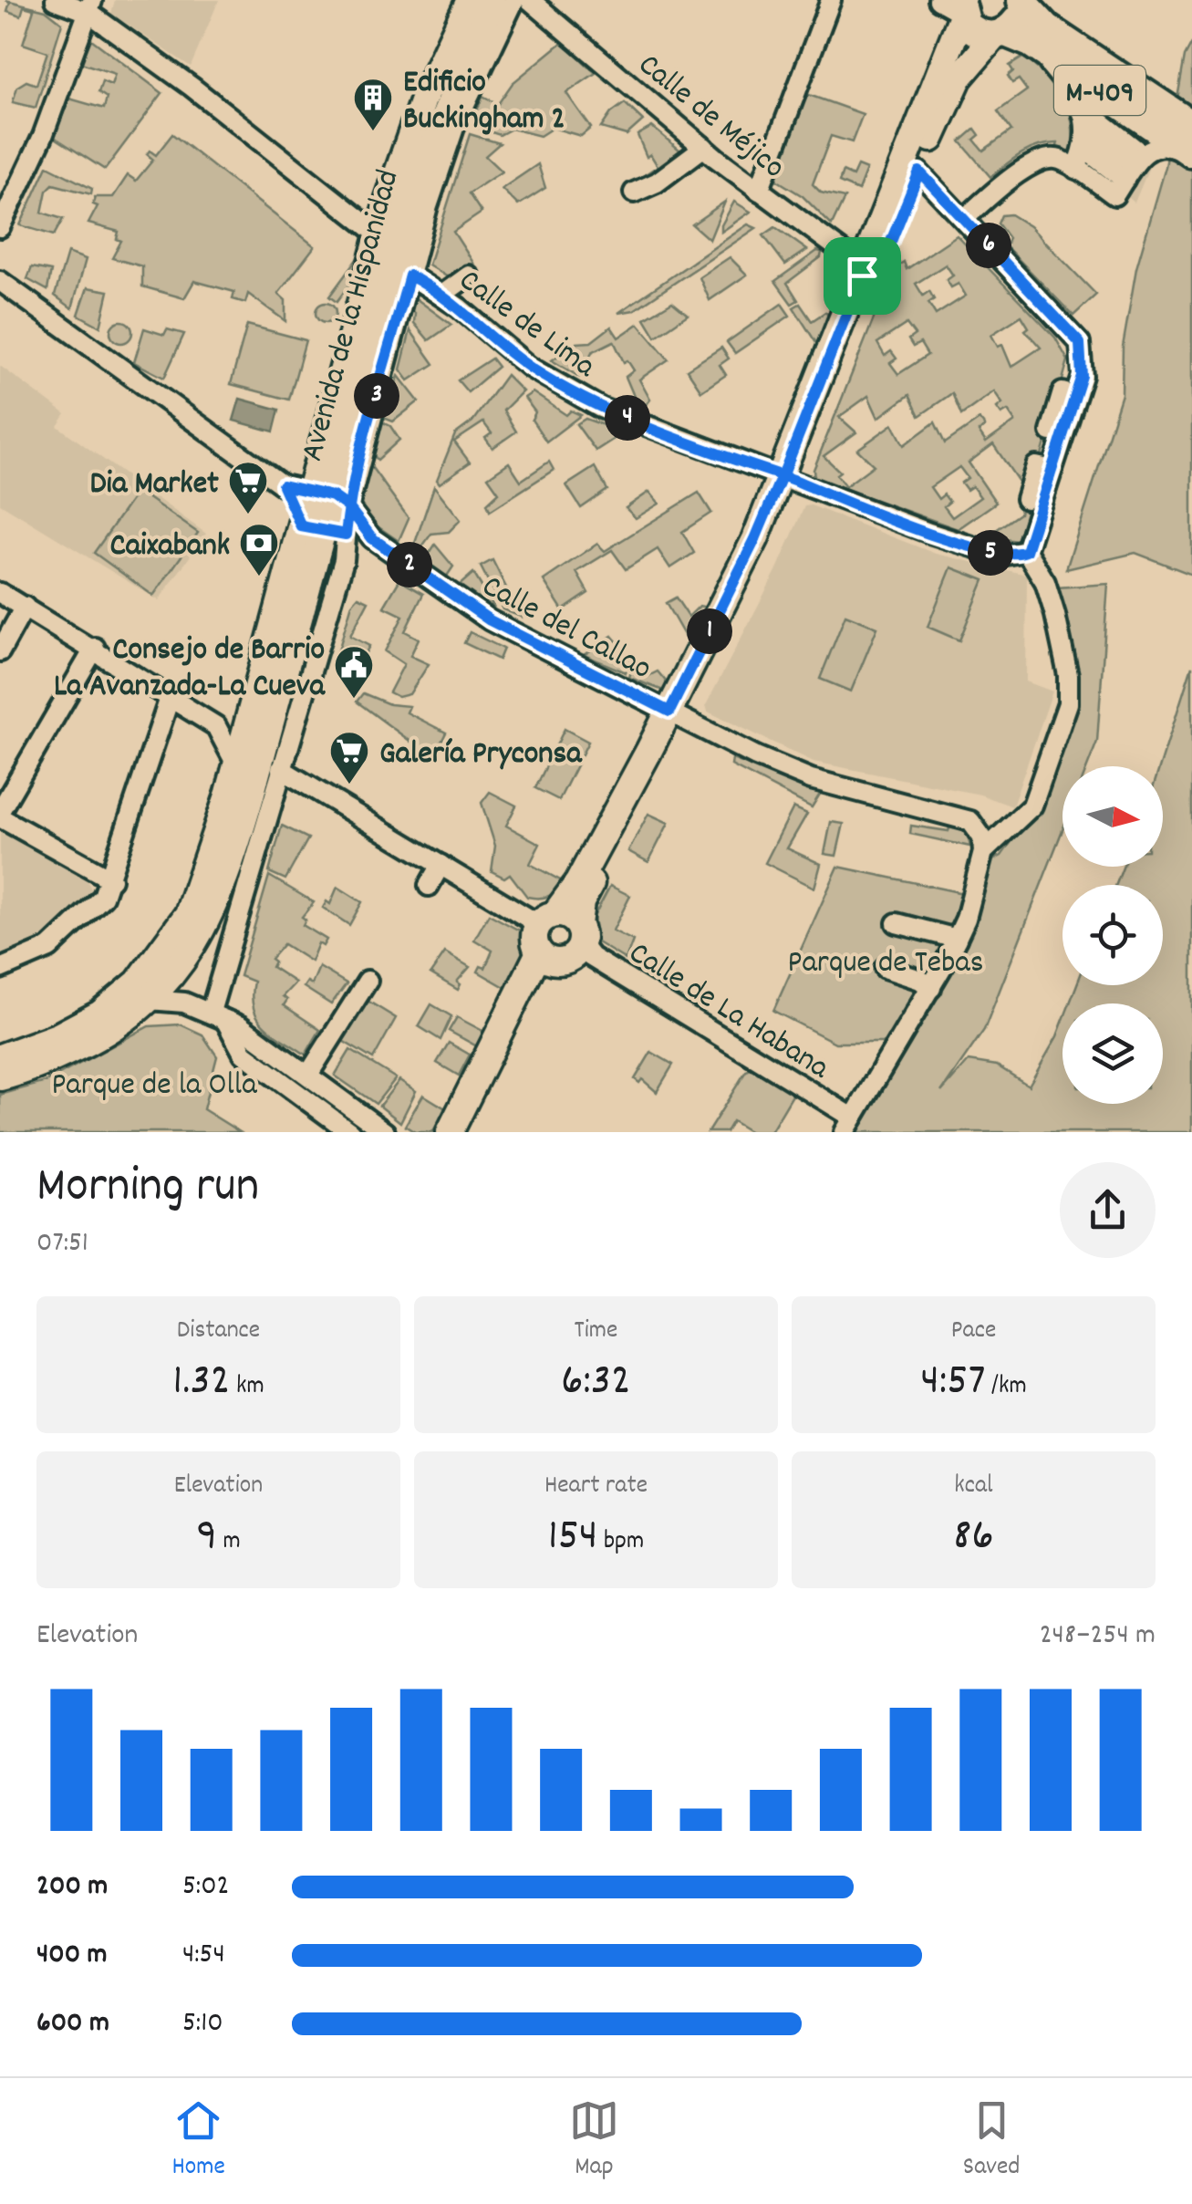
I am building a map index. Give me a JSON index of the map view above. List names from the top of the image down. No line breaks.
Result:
{"streets":{"highway":["M-409"],"main road":["Avenida de la Hispanidad"],"street":["Calle de Méjico","Calle de Lima","Calle del Callao","Calle de La Habana"]},"crossings":[["Avenida de la Hispanidad","Calle de Lima"],["Avenida de la Hispanidad","Calle del Callao"],["Avenida de la Hispanidad","Calle de La Habana"]],"parks":["Parque de Tebas","Parque de la Olla"],"places":{"building":["Edificio Buckingham 2"],"supermarket":["Dia Market","Galería Pryconsa"],"bank":["Caixabank"],"public building":["Consejo de Barrio La Avanzada-La Cueva"]},"north":"right","page":{"pins":["6","3","4","5","2","1"],"heading":["Morning run","07:51"],"stats":[["Distance","1.32 km"],["Time","6:32"],["Pace","4:57 /km"],["Elevation","9 m"],["Heart rate","154 bpm"],["kcal","86"]],"chart":["Elevation","248–254 m"],"list":[{"name":"200 m","note":"5:02"},{"name":"400 m","note":"4:54"},{"name":"600 m","note":"5:10"}],"tabs":["Home","Map","Saved"]}}
